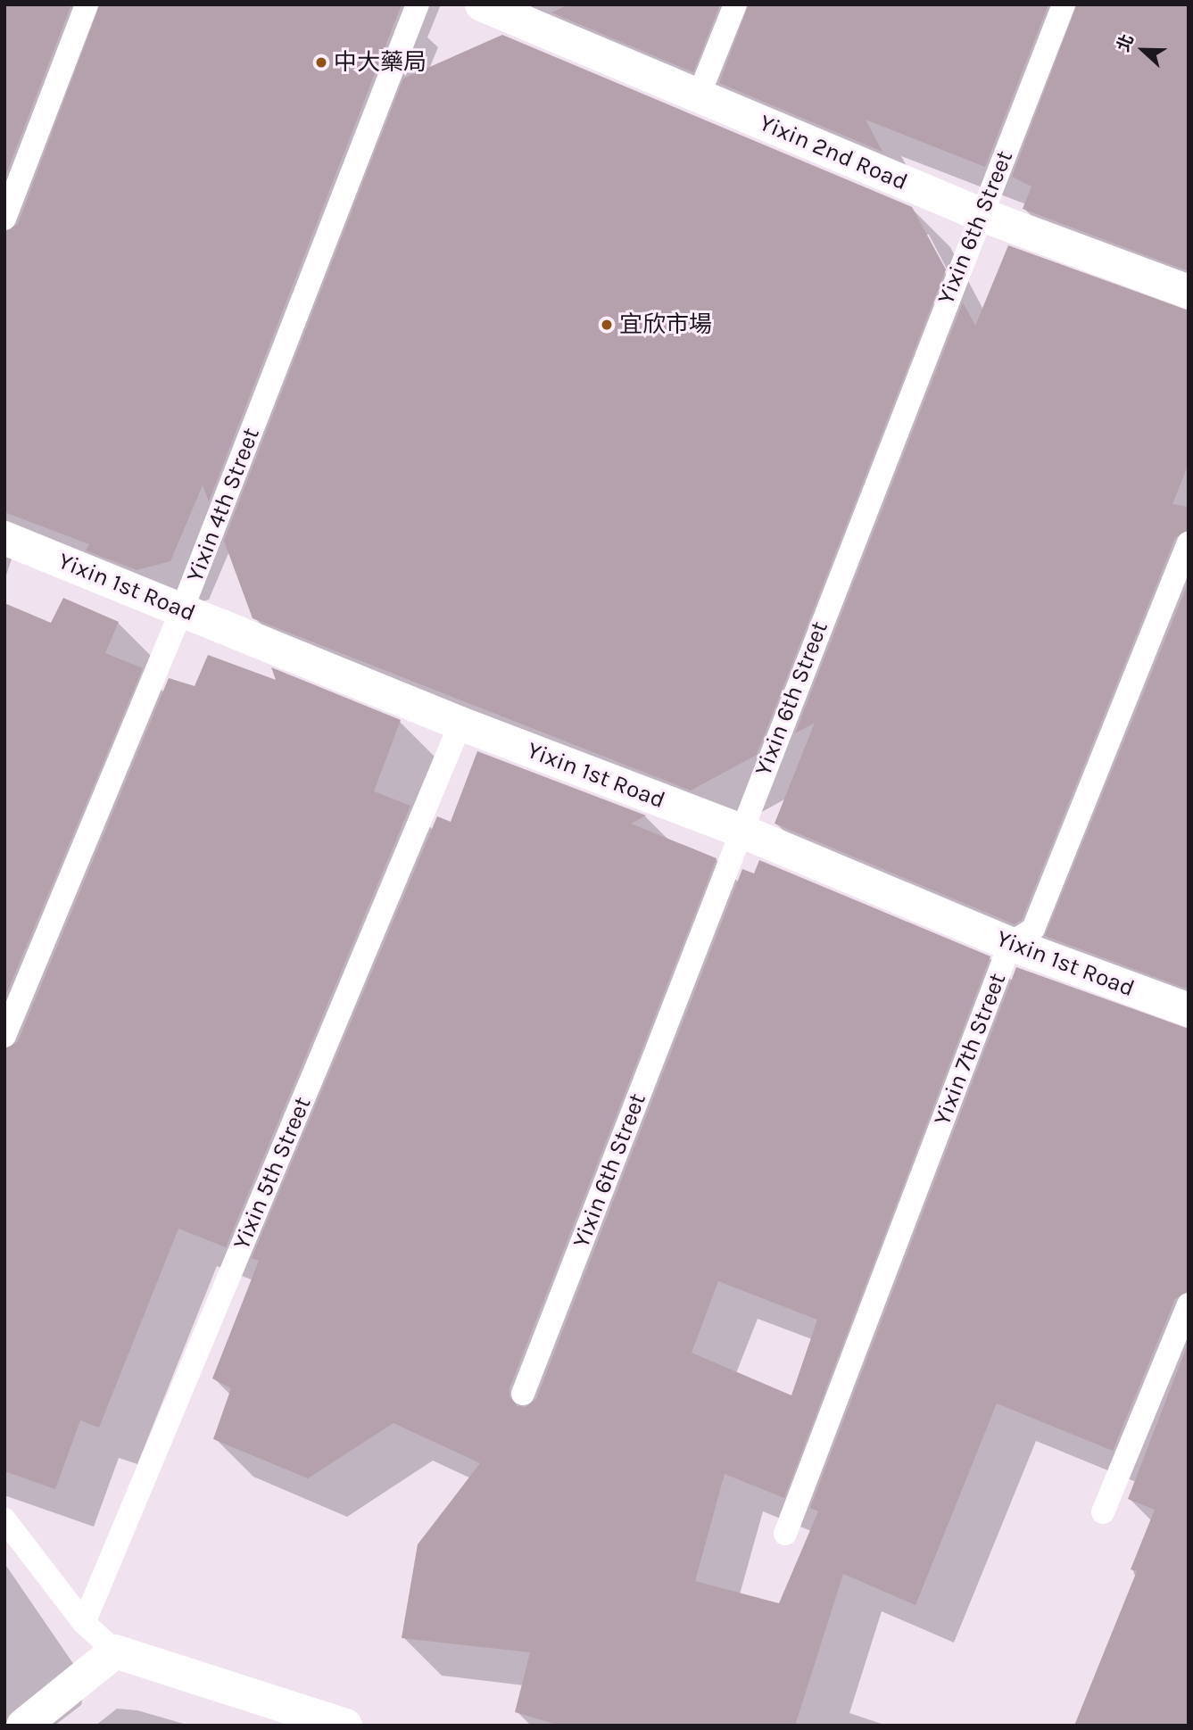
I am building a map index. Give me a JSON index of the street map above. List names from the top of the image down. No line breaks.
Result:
{"streets":{"street":["Yixin 2nd Road","Yixin 1st Road"],"lane":["Yixin 6th Street","Yixin 4th Street","Yixin 7th Street","Yixin 5th Street"]},"crossings":[["Yixin 2nd Road","Yixin 6th Street"],["Yixin 6th Street","Yixin 1st Road"],["Yixin 4th Street","Yixin 1st Road"],["Yixin 1st Road","Yixin 7th Street"],["Yixin 1st Road","Yixin 5th Street"]],"places":["中大藥局","宜欣市場"],"north":"left"}
